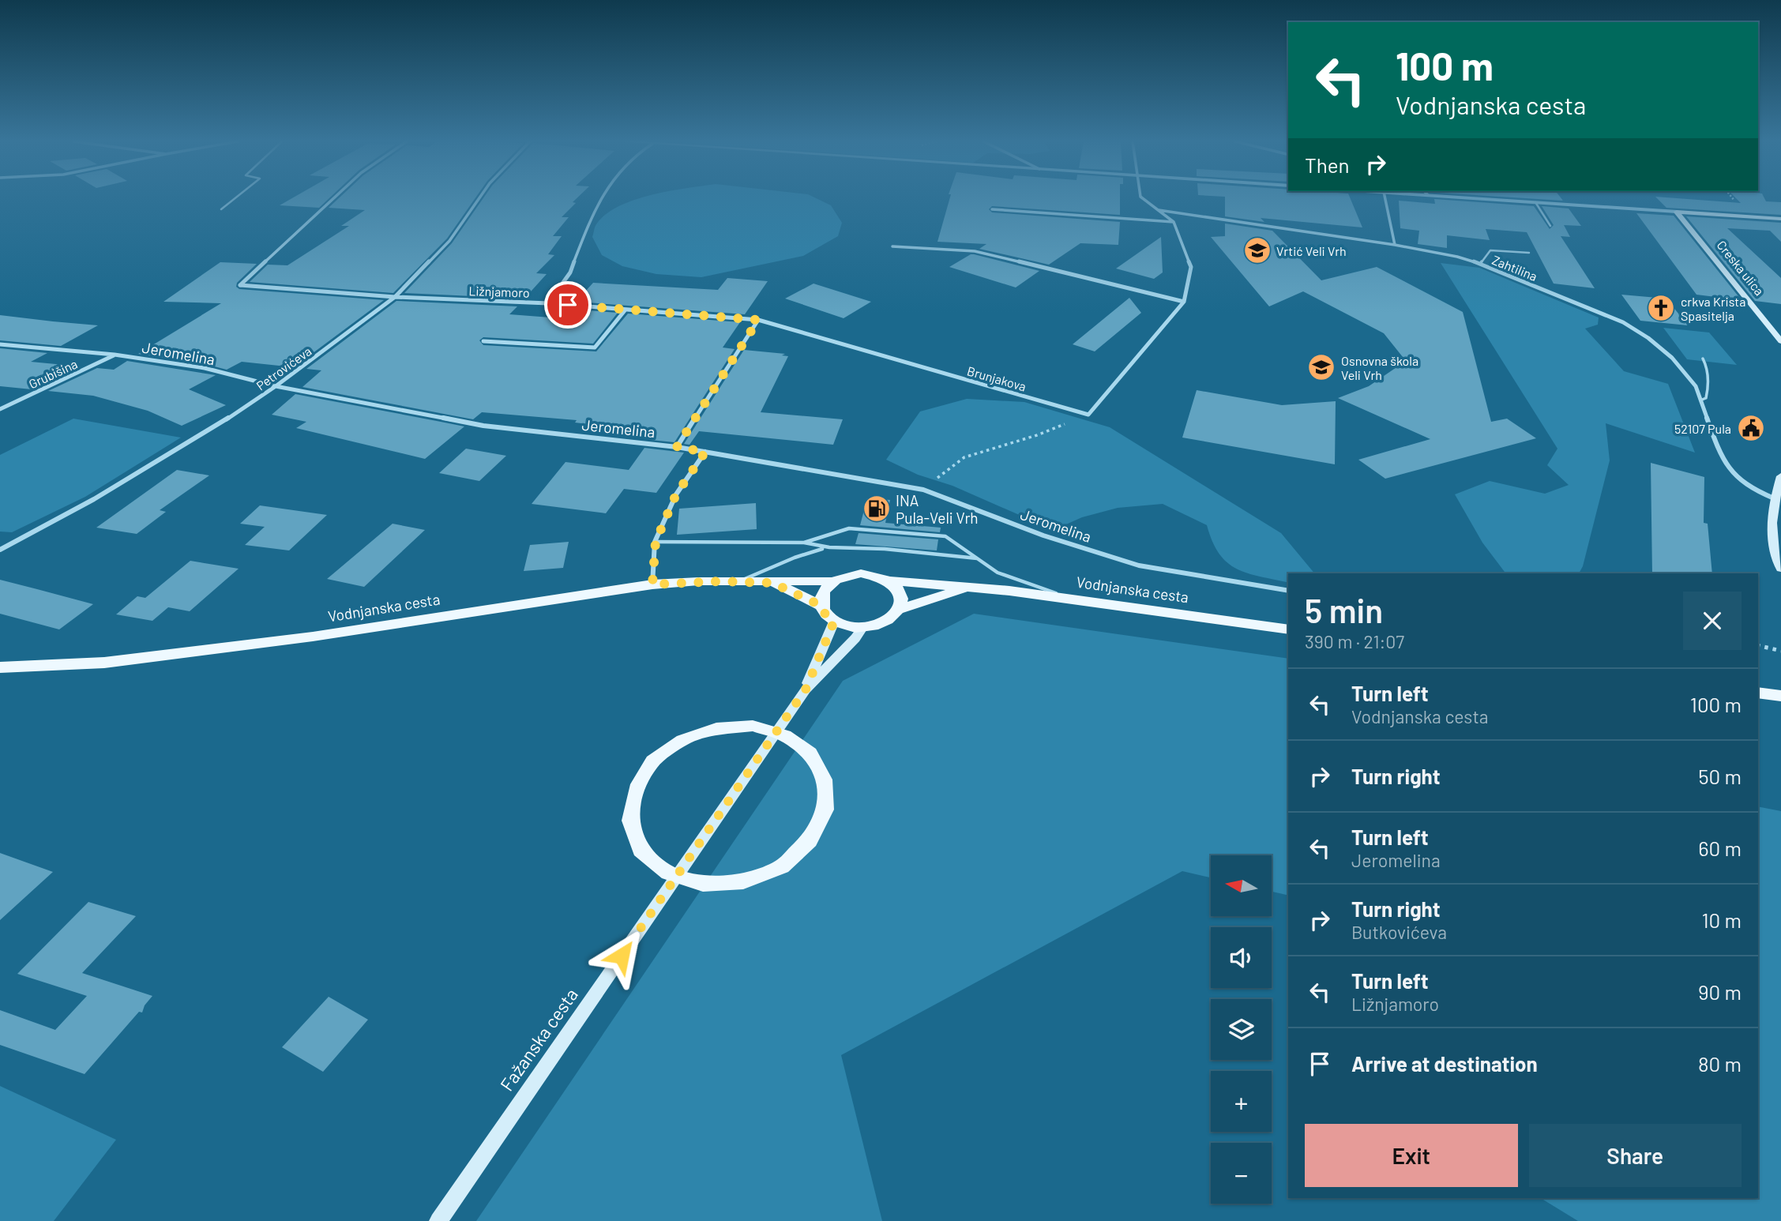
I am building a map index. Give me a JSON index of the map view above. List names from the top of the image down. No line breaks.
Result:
{"streets":{"main road":["Creska ulica","Vodnjanska cesta","Fažanska cesta"],"street":["Zahtilina","Ližnjamoro","Jeromelina","Petrovićeva","Grubišina","Brunjakova"]},"crossings":[["Ližnjamoro","Petrovićeva"],["Ližnjamoro","Brunjakova"],["Jeromelina","Petrovićeva"],["Jeromelina","Grubišina"],["Vodnjanska cesta","Fažanska cesta"]],"places":{"school or university":["Vrtić Veli Vrh","Osnovna škola Veli Vrh"],"church":["crkva Krista Spasitelja"],"public building":["52107 Pula"],"fuel station":["INA Pula-Veli Vrh"]},"north":"left","page":{"turn":["100 m","Vodnjanska cesta"],"then":"Then","heading":["5 min","390 m · 21:07"],"list":[{"name":"Turn left","note":"Vodnjanska cesta","value":"100 m"},{"name":"Turn right","value":"50 m"},{"name":"Turn left","note":"Jeromelina","value":"60 m"},{"name":"Turn right","note":"Butkovićeva","value":"10 m"},{"name":"Turn left","note":"Ližnjamoro","value":"90 m"},{"name":"Arrive at destination","value":"80 m"}],"map_buttons":["+","−"],"buttons":["Exit","Share"]}}
